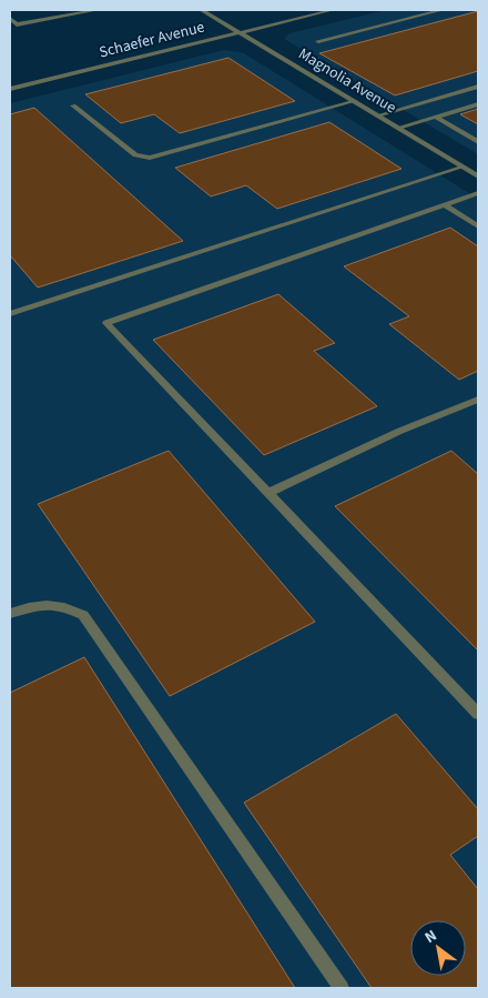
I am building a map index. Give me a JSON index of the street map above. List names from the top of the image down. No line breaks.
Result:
{"streets":{"street":["Schaefer Avenue","Magnolia Avenue"]},"crossings":[["Schaefer Avenue","Magnolia Avenue"]],"north":"top left"}
